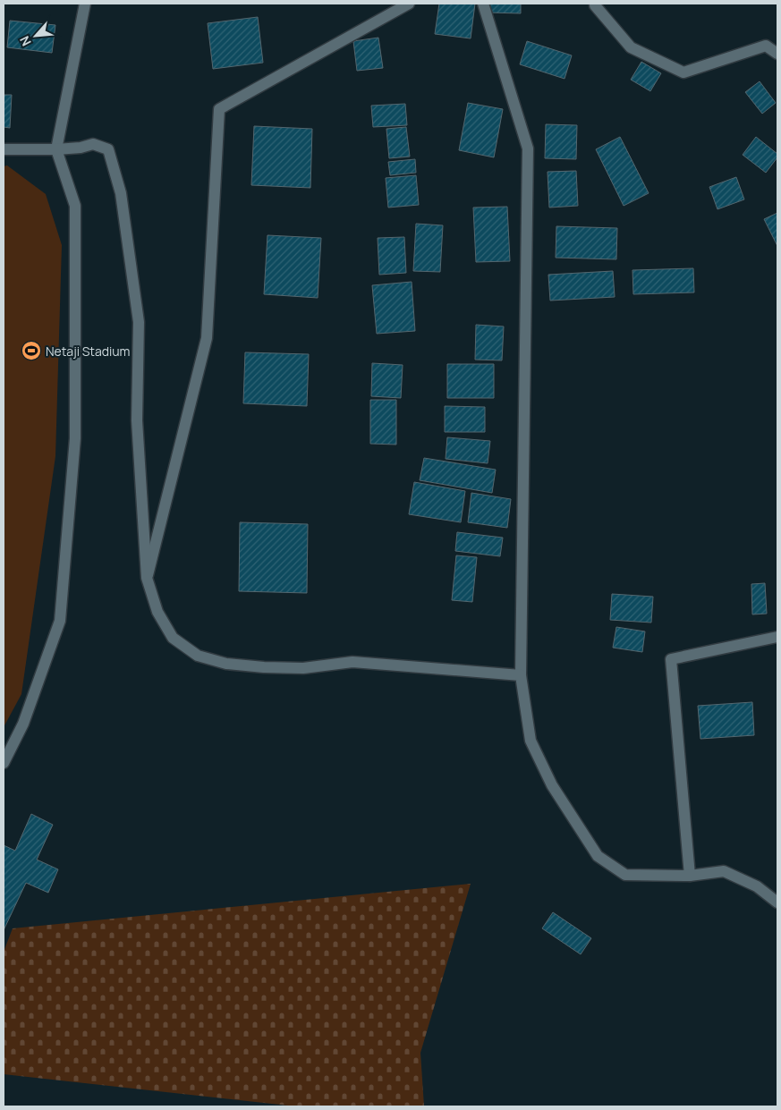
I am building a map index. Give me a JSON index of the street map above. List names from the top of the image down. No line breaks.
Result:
{"places":{"sports":["Netaji Stadium"]},"north":"bottom left"}
